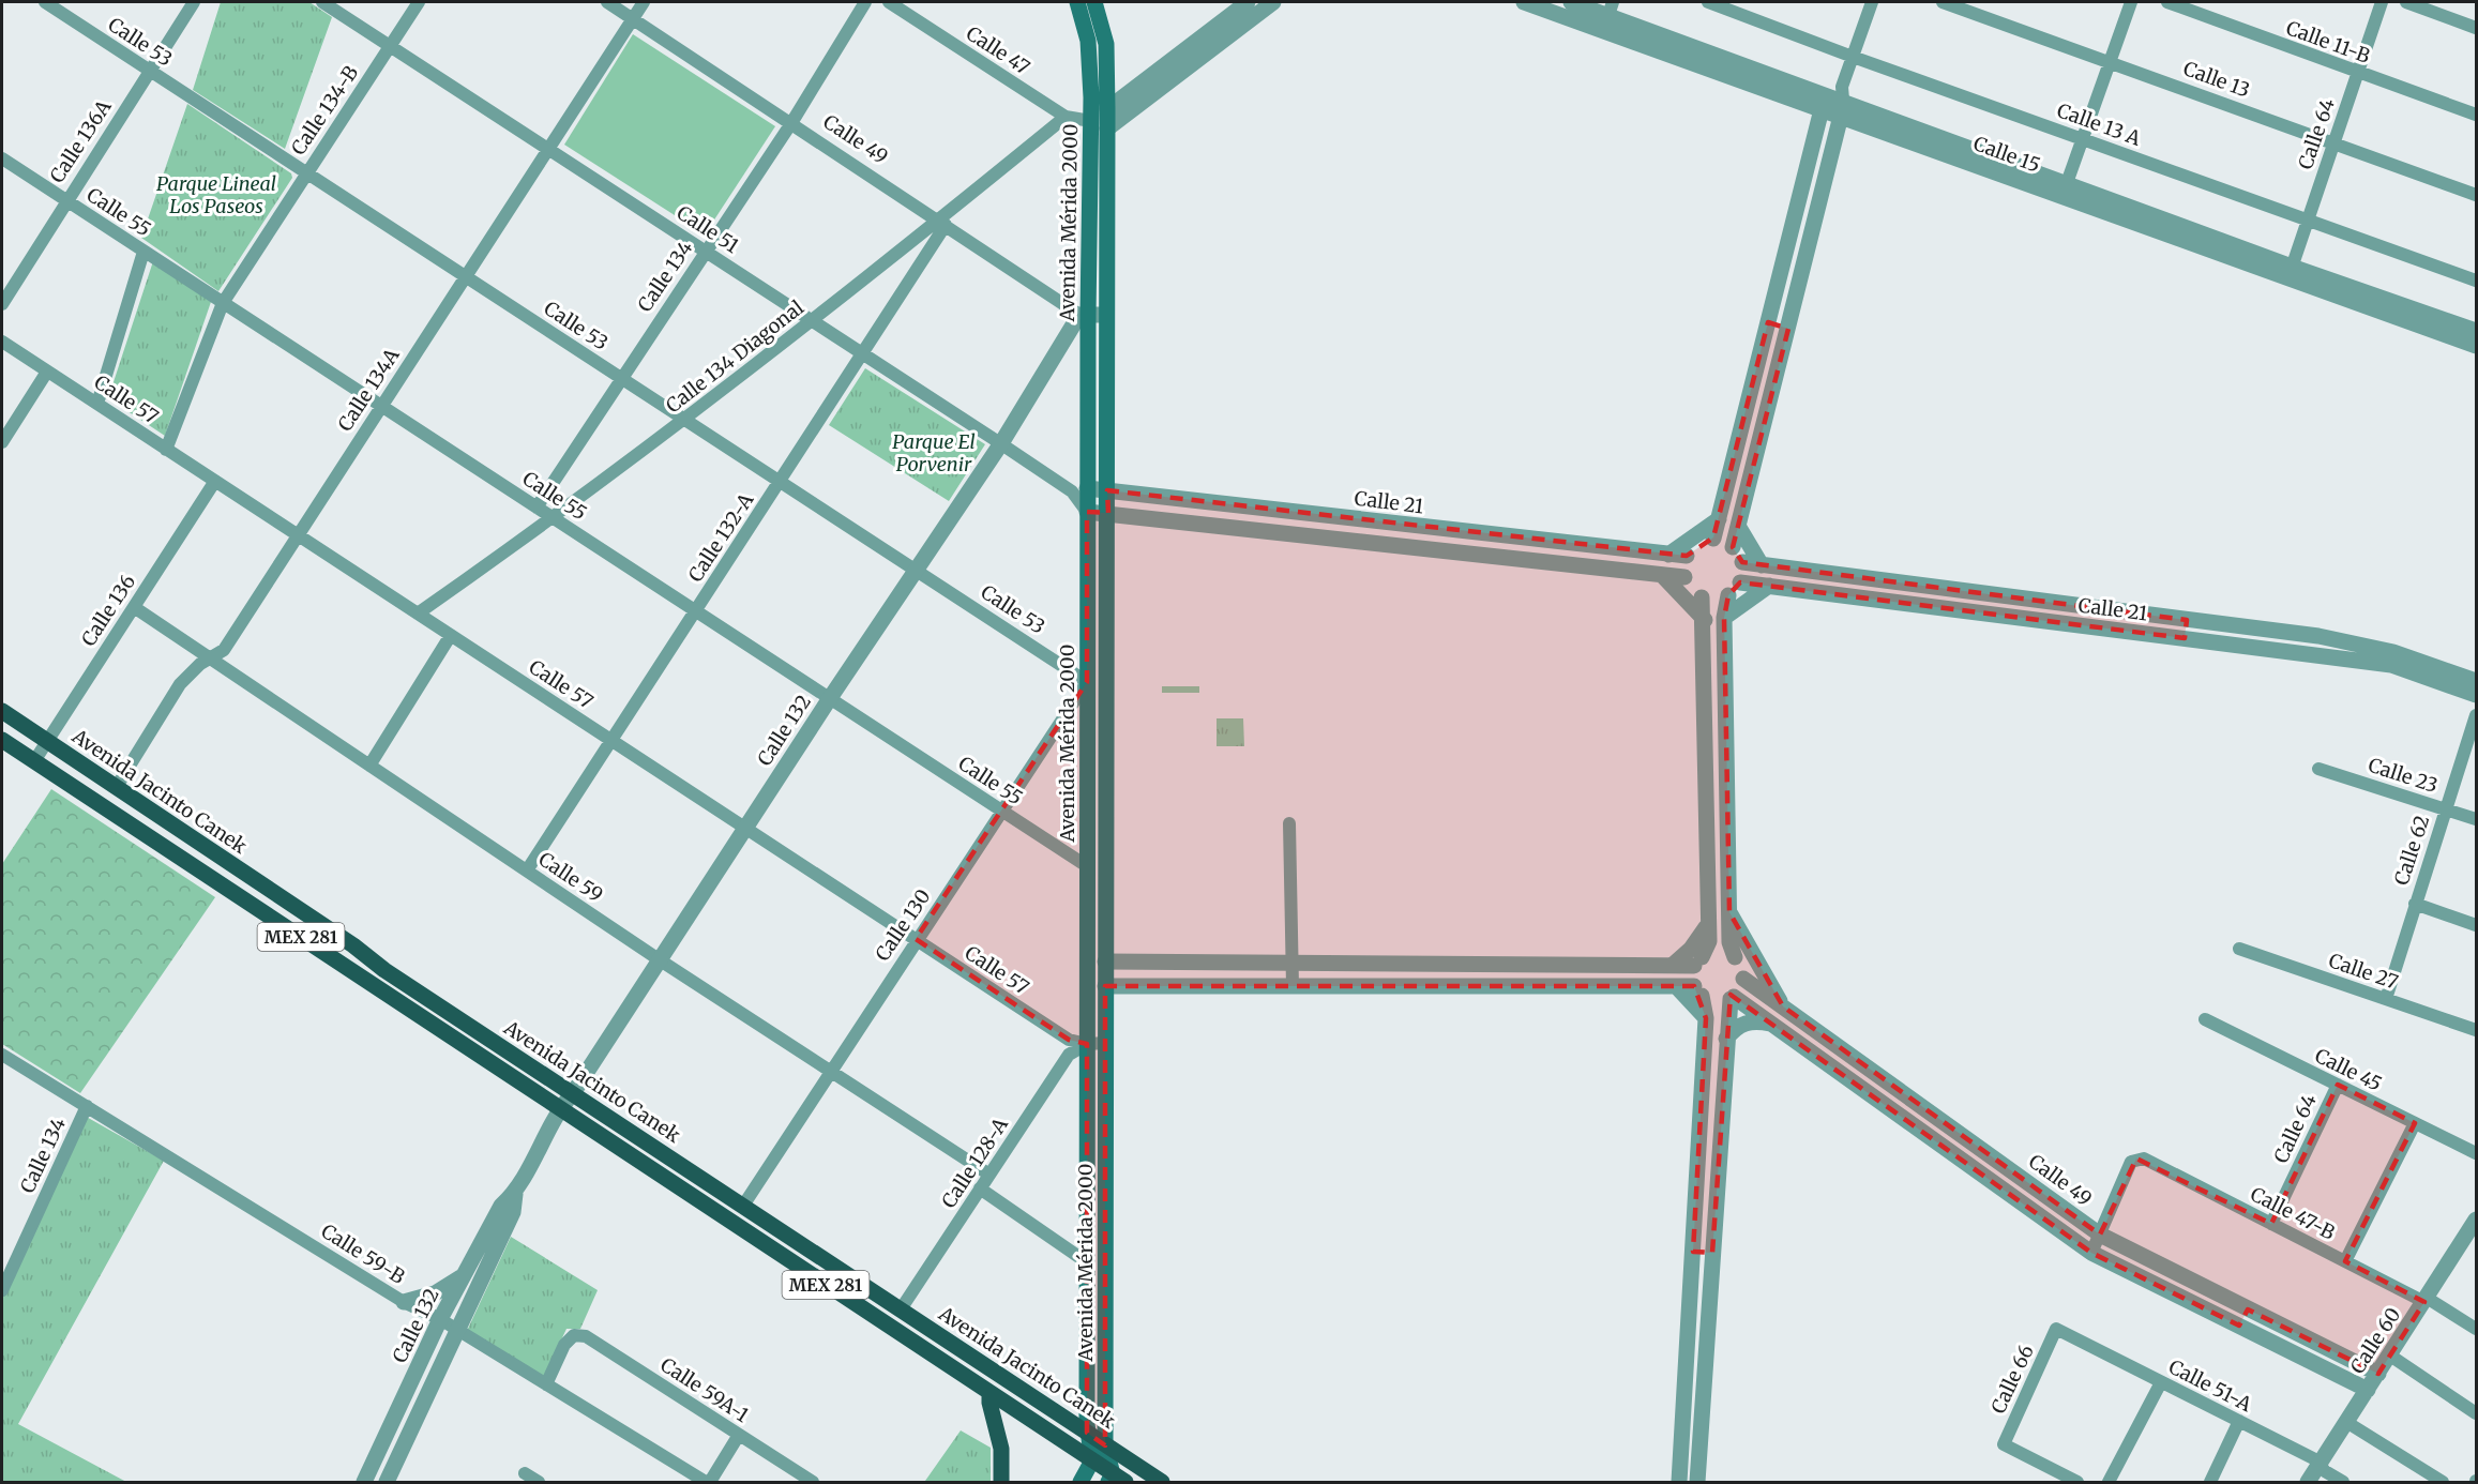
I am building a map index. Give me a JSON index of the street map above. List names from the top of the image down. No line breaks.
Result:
{"streets":{"main road":["Avenida Mérida 2000","Avenida Jacinto Canek","MEX 281"],"street":["Calle 53","Calle 11-B","Calle 47","Calle 13","Calle 134-B","Calle 13 A","Calle 64","Calle 49","Calle 136A","Calle 15","Calle 55","Calle 51","Calle 134","Calle 134 Diagonal","Calle 134A","Calle 57","Calle 21","Calle 132-A","Calle 136","Calle 132","Calle 23","Calle 62","Calle 59","Calle 130","Calle 27","Calle 45","Calle 128-A","Calle 47-B","Calle 59-B","Calle 60","Calle 66","Calle 51-A","Calle 59A-1"]},"crossings":[["Calle 53","Calle 134-B"],["Calle 53","Calle 136A"],["Calle 53","Avenida Mérida 2000"],["Calle 53","Calle 134"],["Calle 53","Calle 134 Diagonal"],["Calle 53","Calle 134A"],["Calle 53","Calle 132-A"],["Calle 53","Calle 132"],["Calle 53","Calle 130"],["Calle 11-B","Calle 64"],["Calle 47","Avenida Mérida 2000"],["Calle 47","Calle 134 Diagonal"],["Calle 13","Calle 64"],["Calle 134-B","Calle 55"],["Calle 134-B","Calle 51"],["Calle 134-B","Calle 57"],["Calle 13 A","Calle 64"],["Calle 64","Calle 15"],["Calle 64","Calle 45"],["Calle 64","Calle 47-B"],["Calle 49","Avenida Mérida 2000"],["Calle 49","Calle 134"],["Calle 49","Calle 134 Diagonal"],["Calle 49","Calle 134A"],["Calle 49","Calle 132-A"],["Calle 49","Calle 132"],["Calle 49","Calle 47-B"],["Calle 49","Calle 60"],["Calle 136A","Calle 55"],["Calle 55","Avenida Mérida 2000"],["Calle 55","Calle 134"],["Calle 55","Calle 134 Diagonal"],["Calle 55","Calle 134A"],["Calle 55","Calle 132-A"],["Calle 55","Calle 132"],["Calle 55","Calle 130"],["Avenida Mérida 2000","Calle 51"],["Avenida Mérida 2000","Calle 57"],["Avenida Mérida 2000","Calle 21"],["Avenida Mérida 2000","Calle 132"],["Avenida Mérida 2000","Avenida Jacinto Canek"],["Avenida Mérida 2000","Calle 130"],["Avenida Mérida 2000","Calle 128-A"],["Calle 51","Calle 134"],["Calle 51","Calle 134 Diagonal"],["Calle 51","Calle 134A"],["Calle 51","Calle 21"],["Calle 51","Calle 132-A"],["Calle 51","Calle 132"],["Calle 134","Calle 59-B"],["Calle 134 Diagonal","Calle 57"],["Calle 134 Diagonal","Calle 132-A"],["Calle 134A","Calle 57"],["Calle 134A","Avenida Jacinto Canek"],["Calle 134A","Calle 59"],["Calle 57","Calle 132-A"],["Calle 57","Calle 136"],["Calle 57","Calle 132"],["Calle 57","Calle 130"],["Calle 57","Calle 128-A"],["Calle 132-A","Calle 59"],["Calle 136","Avenida Jacinto Canek"],["Calle 136","Calle 59"],["Calle 132","Avenida Jacinto Canek"],["Calle 132","Calle 59"],["Calle 132","Calle 59-B"],["Calle 23","Calle 62"],["Avenida Jacinto Canek","Calle 130"],["Avenida Jacinto Canek","Calle 128-A"],["Calle 62","Calle 27"],["Calle 59","Calle 130"],["Calle 59","Calle 128-A"],["Calle 47-B","Calle 60"],["Calle 59-B","Calle 59A-1"],["Calle 60","Calle 51-A"],["Calle 66","Calle 51-A"]],"parks":["Parque Lineal Los Paseos","Parque El Porvenir"]}
